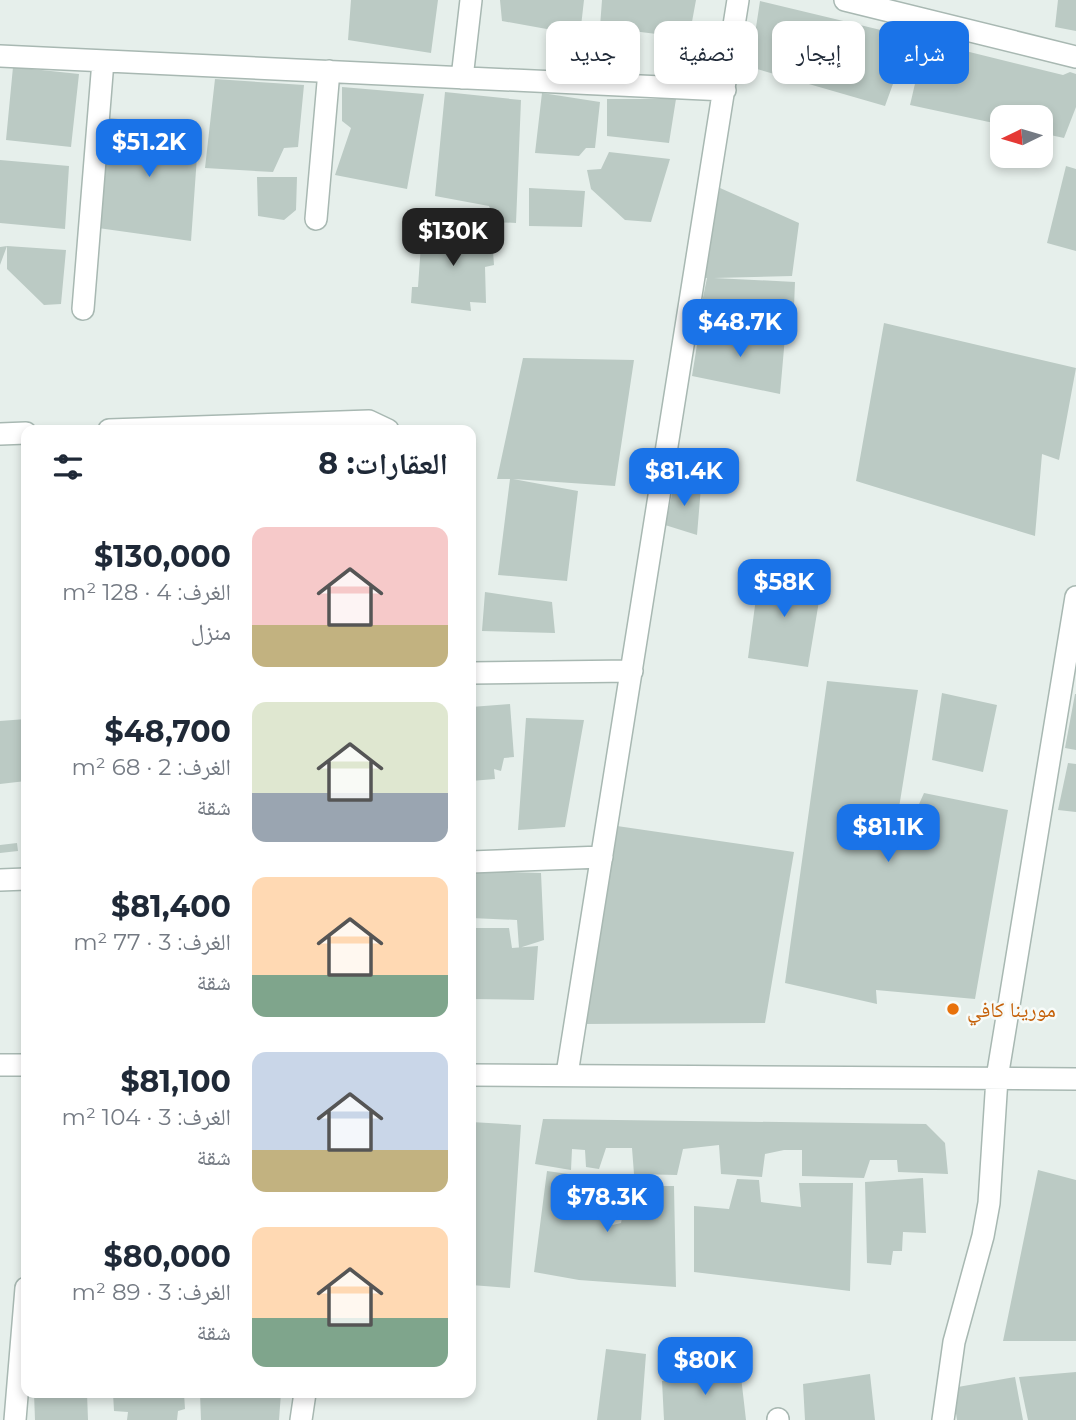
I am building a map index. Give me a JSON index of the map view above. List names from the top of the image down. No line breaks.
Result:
{"places":["مورينا كافي"],"north":"left","page":{"chip":["شراء","إيجار","تصفية","جديد"],"price":["$51.2K","$130K","$48.7K","$81.4K","$58K","$81.1K","$78.3K","$80K"],"heading":"العقارات: 8","list":[{"name":"$130,000","note":"الغرف: 4 · 128 m² · منزل"},{"name":"$48,700","note":"الغرف: 2 · 68 m² · شقة"},{"name":"$81,400","note":"الغرف: 3 · 77 m² · شقة"},{"name":"$81,100","note":"الغرف: 3 · 104 m² · شقة"},{"name":"$80,000","note":"الغرف: 3 · 89 m² · شقة"}]}}
